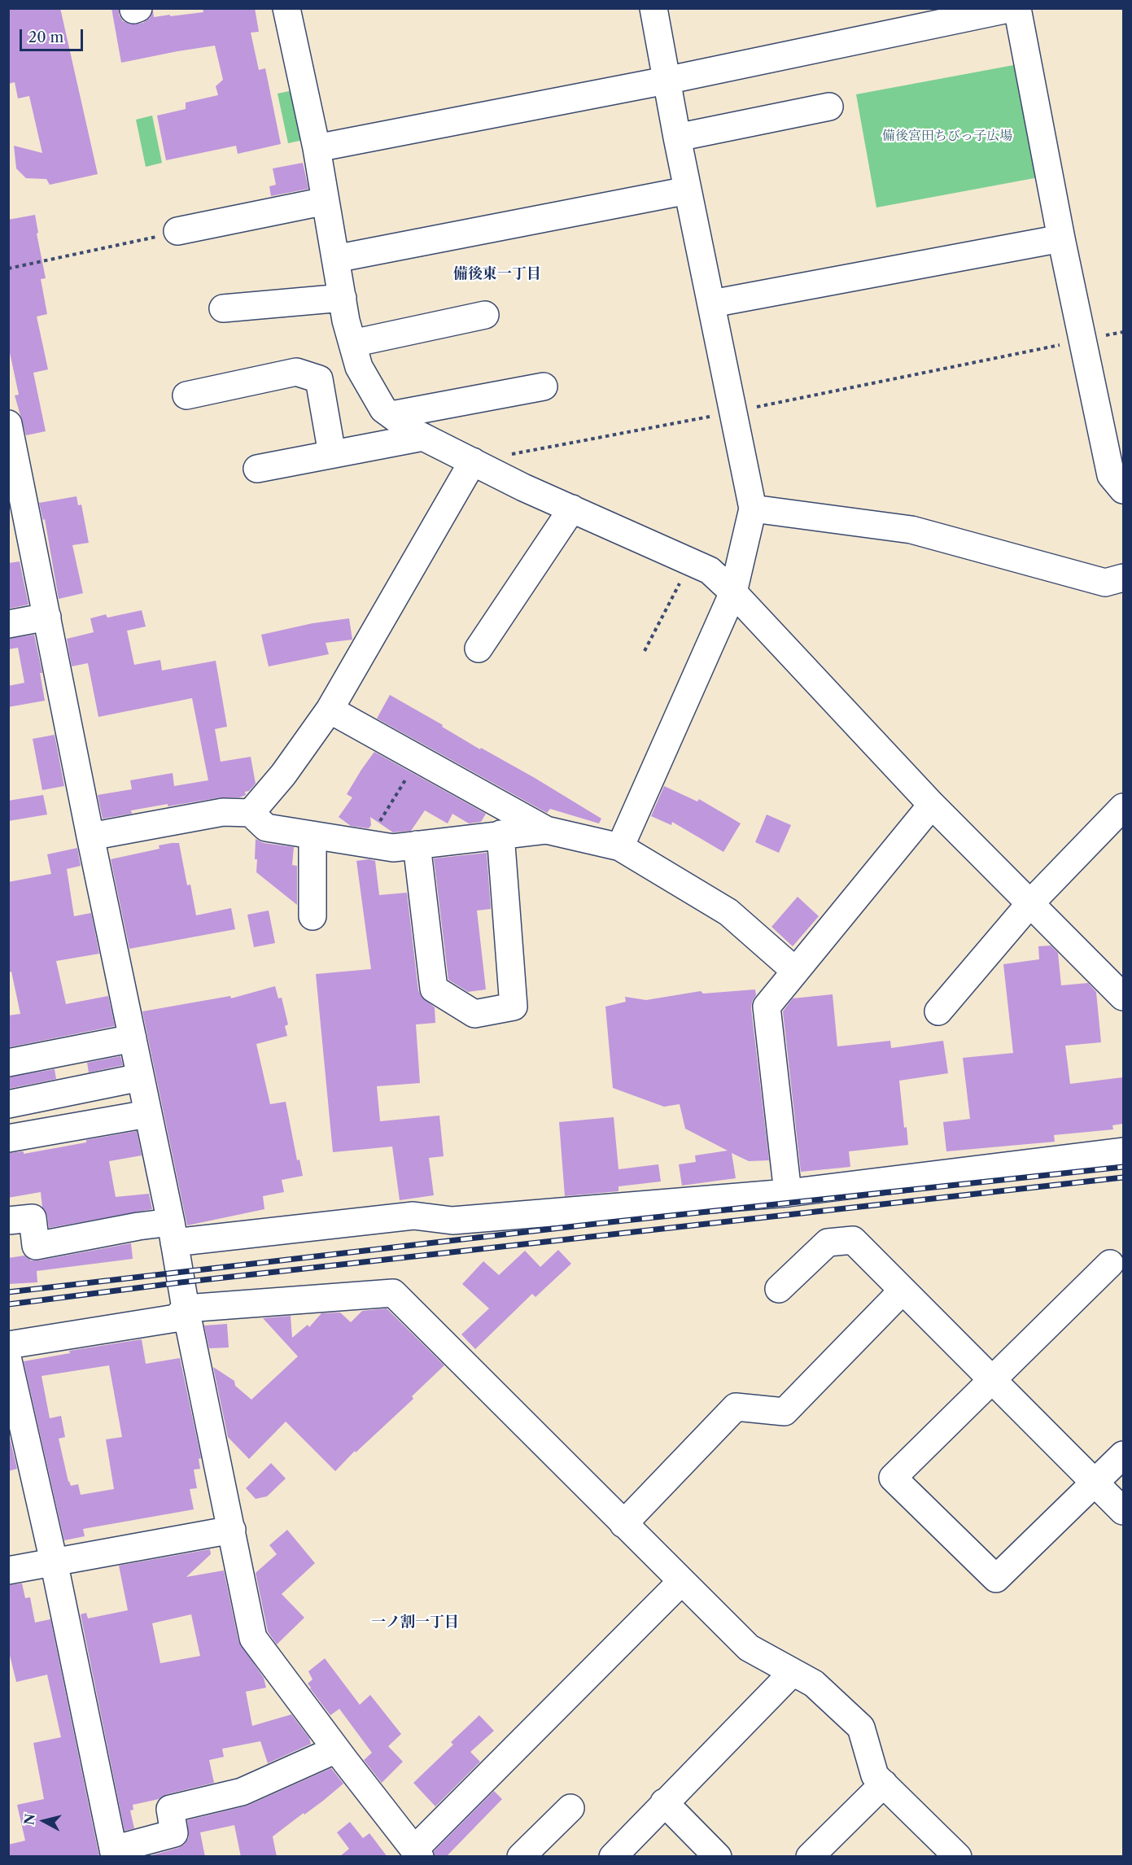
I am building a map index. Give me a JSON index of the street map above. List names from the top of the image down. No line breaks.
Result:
{"districts":["備後東一丁目","一ノ割一丁目"],"parks":["備後宮田ちびっ子広場"],"scale_bar":"20 m","north":"left"}
